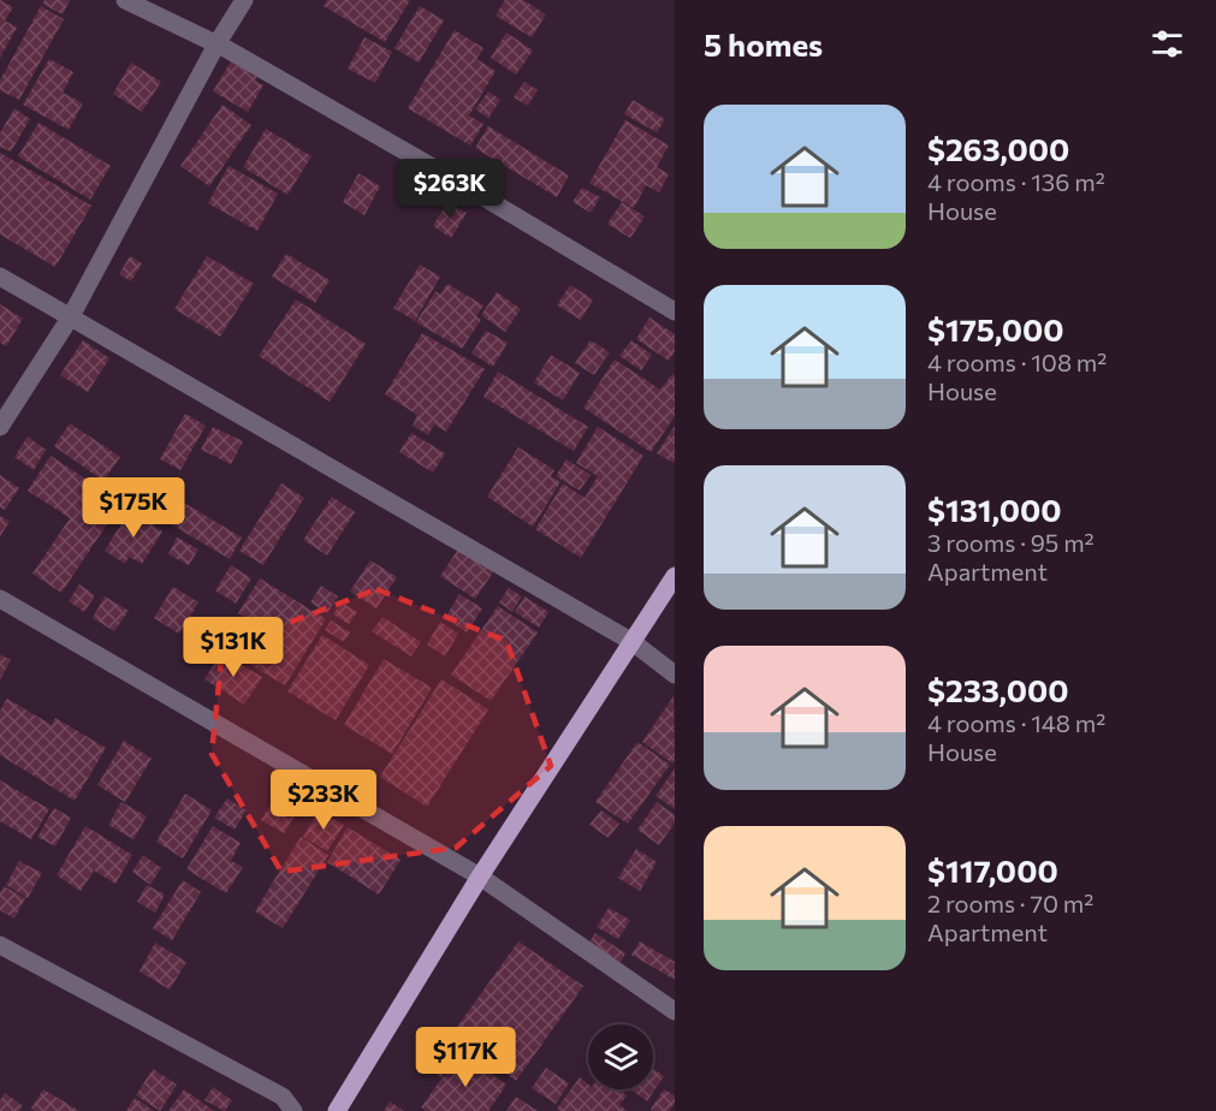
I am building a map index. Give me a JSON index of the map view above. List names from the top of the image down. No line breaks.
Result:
{"page":{"heading":"5 homes","list":[{"name":"$263,000","note":"4 rooms · 136 m² · House"},{"name":"$175,000","note":"4 rooms · 108 m² · House"},{"name":"$131,000","note":"3 rooms · 95 m² · Apartment"},{"name":"$233,000","note":"4 rooms · 148 m² · House"},{"name":"$117,000","note":"2 rooms · 70 m² · Apartment"}],"price":["$263K","$175K","$131K","$233K","$117K"]}}
